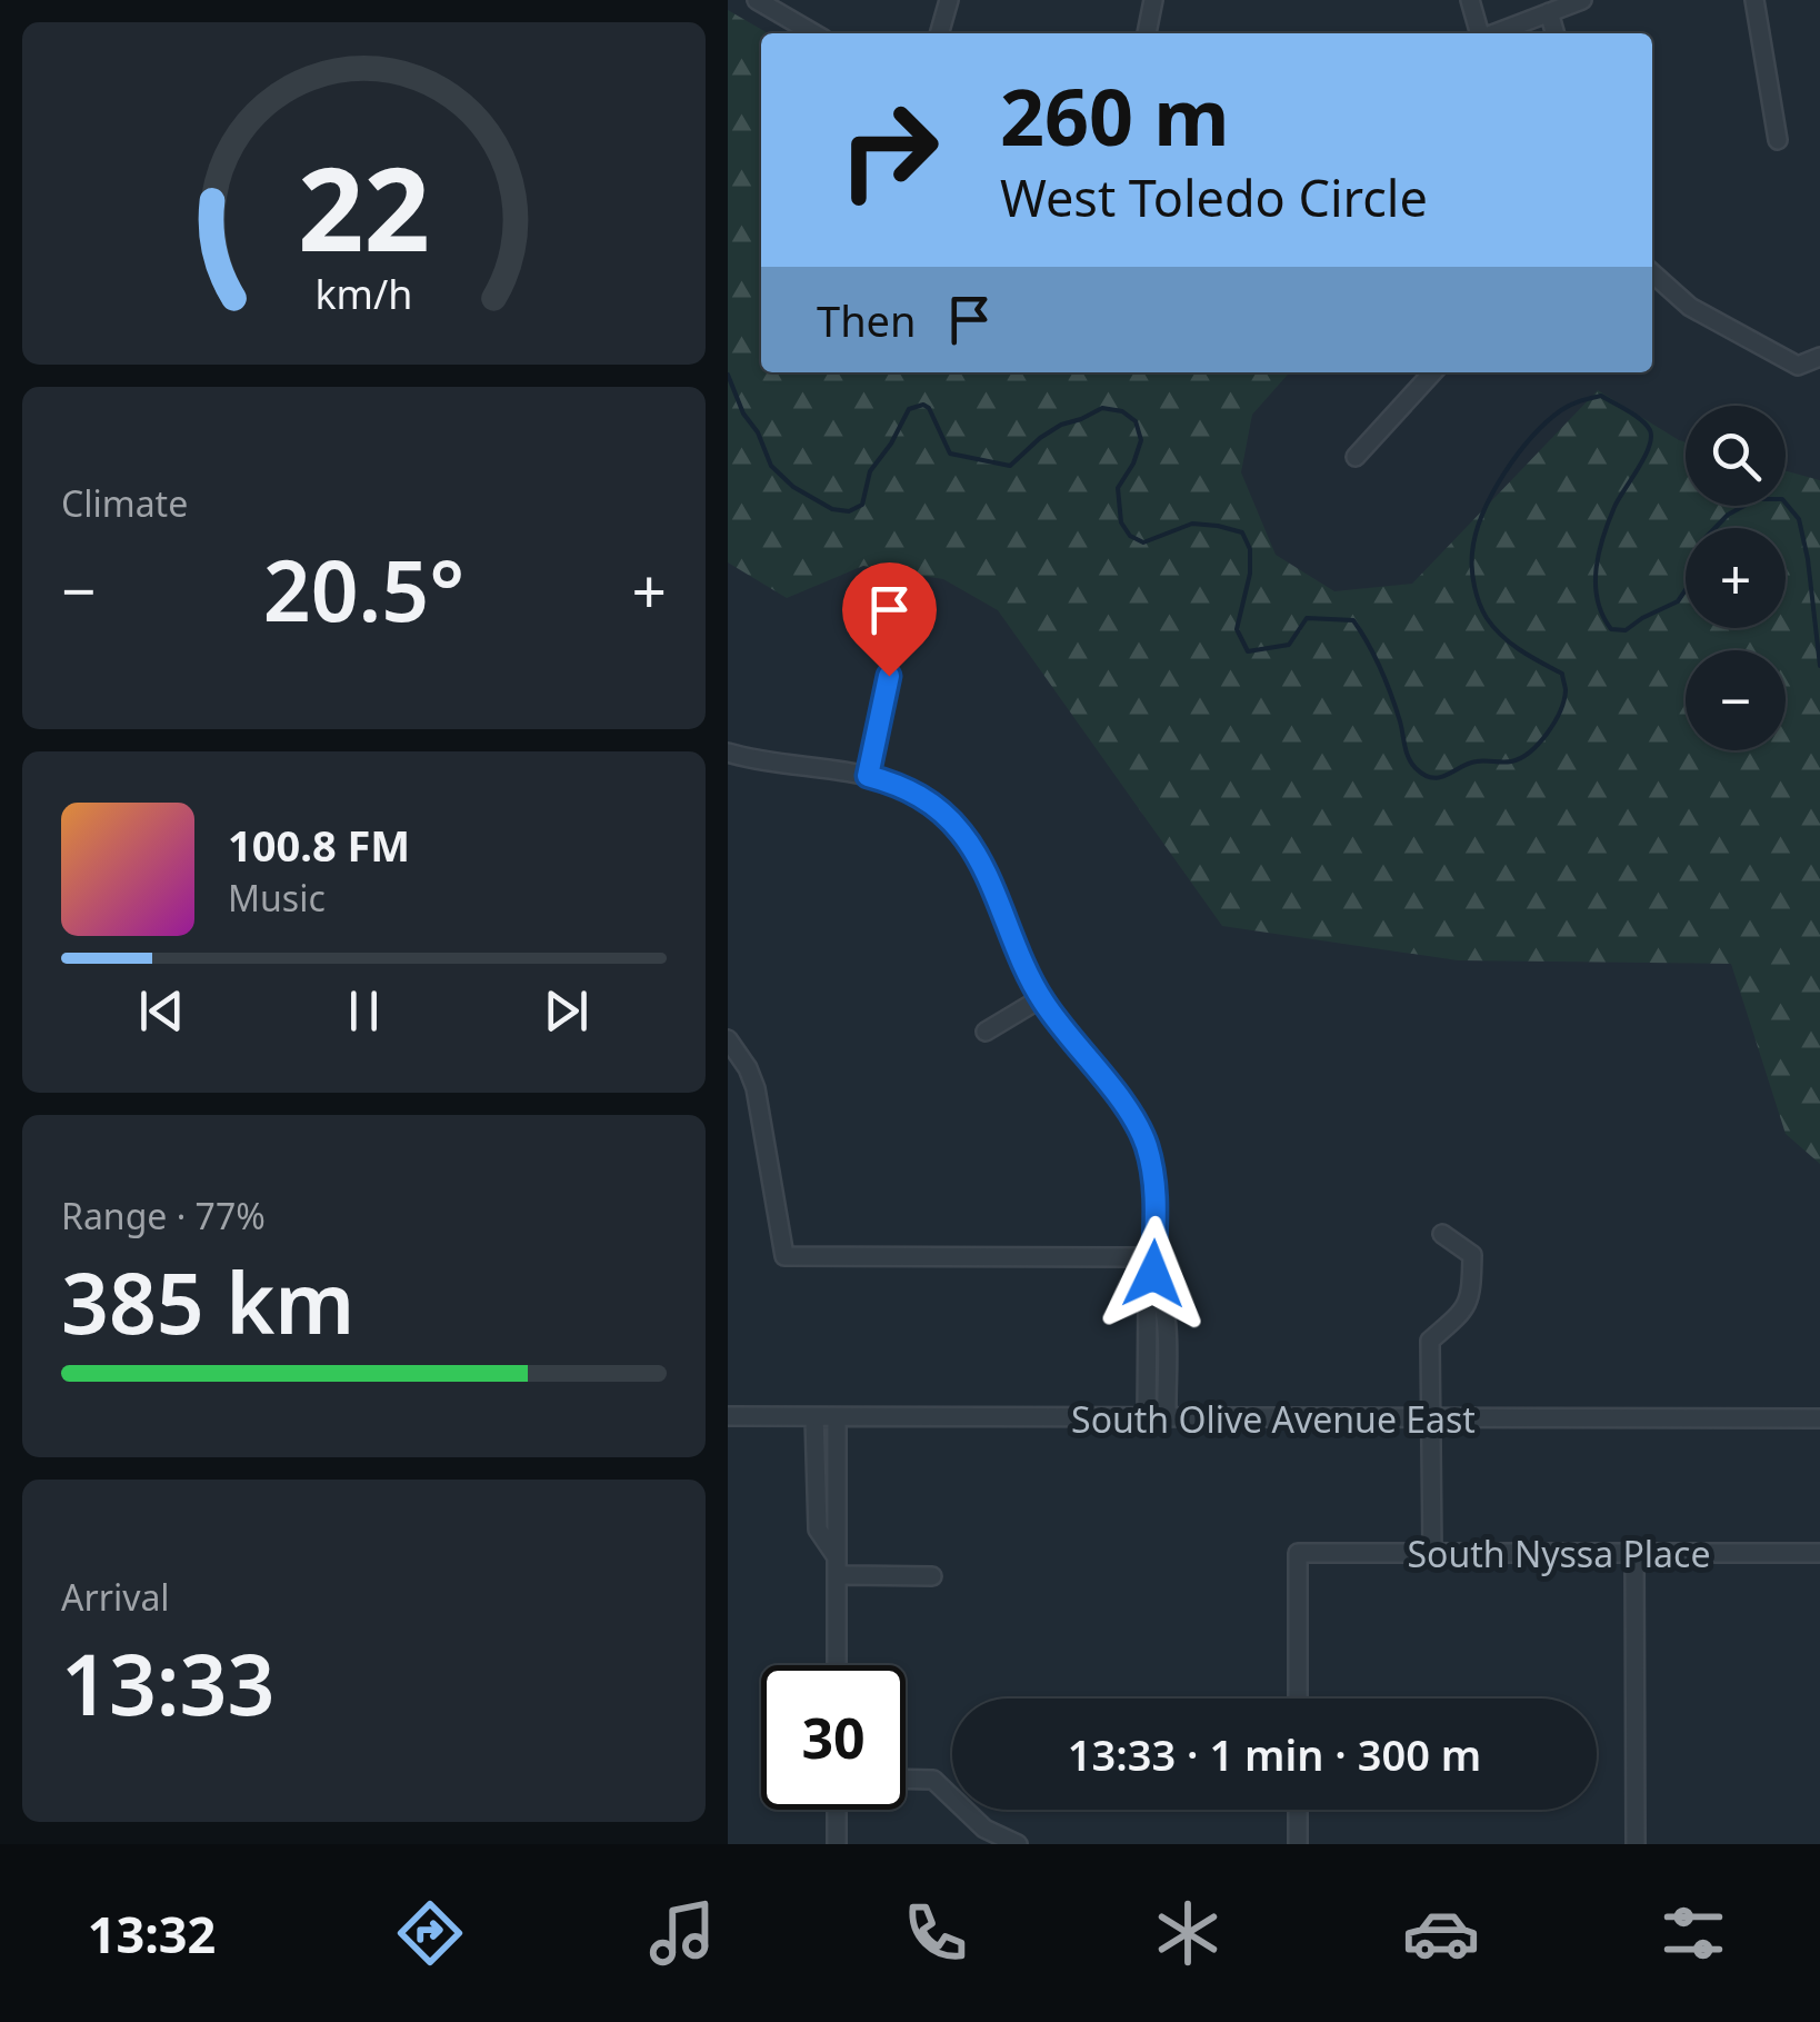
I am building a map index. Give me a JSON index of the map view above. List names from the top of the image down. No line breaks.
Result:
{"streets":{"street":["South Olive Avenue East","South Nyssa Place"]},"page":{"turn":["260 m","West Toledo Circle"],"then":"Then","tile":["Climate",["Range · 77%","385 km"],["Arrival","13:33"]],"map_buttons":["+","−"],"heat":["−","20.5°","+"],"song":["100.8 FM","Music"],"limit":"30","trip":"13:33 · 1 min · 300 m","tabs":"13:32","gauge":["22","km/h"]}}
